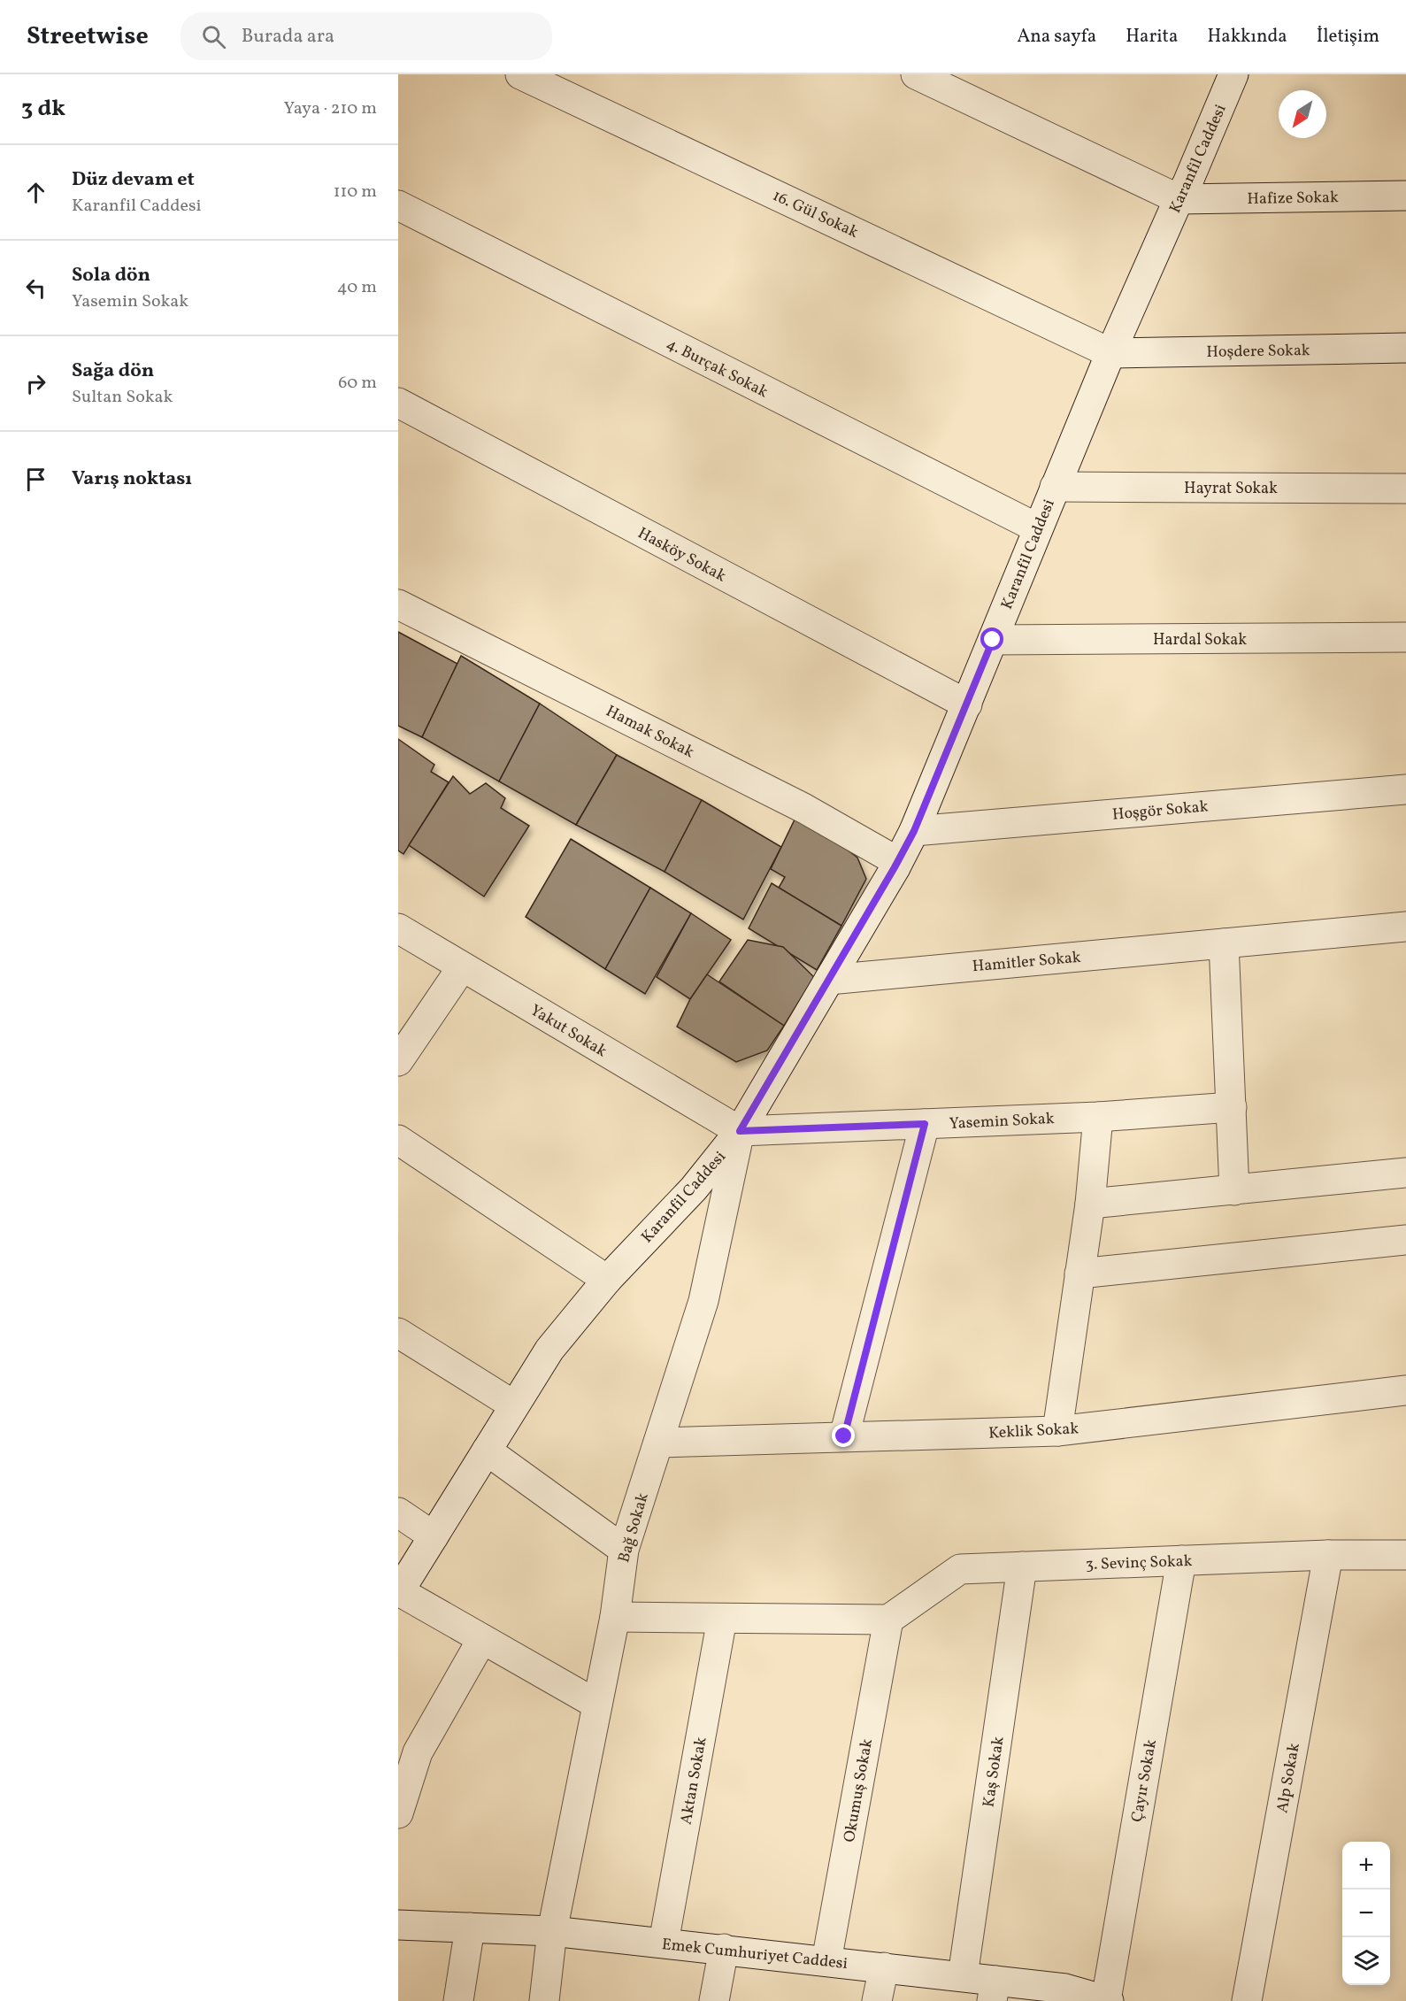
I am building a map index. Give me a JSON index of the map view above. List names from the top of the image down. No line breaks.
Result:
{"streets":{"street":["Karanfil Caddesi","Hafize Sokak","16. Gül Sokak","Hoşdere Sokak","4. Burçak Sokak","Hayrat Sokak","Hasköy Sokak","Hardal Sokak","Hamak Sokak","Hoşgör Sokak","Hamitler Sokak","Yakut Sokak","Yasemin Sokak","Keklik Sokak","Bağ Sokak","3. Sevinç Sokak","Kaş Sokak","Alp Sokak","Aktan Sokak","Çayır Sokak","Okumuş Sokak","Emek Cumhuriyet Caddesi"]},"crossings":[["Karanfil Caddesi","Hafize Sokak"],["Karanfil Caddesi","16. Gül Sokak"],["Karanfil Caddesi","Hoşdere Sokak"],["Karanfil Caddesi","4. Burçak Sokak"],["Karanfil Caddesi","Hayrat Sokak"],["Karanfil Caddesi","Hasköy Sokak"],["Karanfil Caddesi","Hardal Sokak"],["Karanfil Caddesi","Hamak Sokak"],["Karanfil Caddesi","Hoşgör Sokak"],["Karanfil Caddesi","Hamitler Sokak"],["Karanfil Caddesi","Yakut Sokak"],["Karanfil Caddesi","Yasemin Sokak"],["Karanfil Caddesi","Bağ Sokak"],["16. Gül Sokak","Hoşdere Sokak"],["Yakut Sokak","Yasemin Sokak"],["Yakut Sokak","Bağ Sokak"],["Yasemin Sokak","Bağ Sokak"],["Keklik Sokak","Bağ Sokak"],["Bağ Sokak","Emek Cumhuriyet Caddesi"],["3. Sevinç Sokak","Kaş Sokak"],["3. Sevinç Sokak","Alp Sokak"],["3. Sevinç Sokak","Çayır Sokak"],["3. Sevinç Sokak","Okumuş Sokak"],["Kaş Sokak","Emek Cumhuriyet Caddesi"],["Aktan Sokak","Emek Cumhuriyet Caddesi"],["Çayır Sokak","Emek Cumhuriyet Caddesi"],["Okumuş Sokak","Emek Cumhuriyet Caddesi"]],"north":"bottom left","page":{"header":"Streetwise","search":"Burada ara","nav":["Ana sayfa","Harita","Hakkında","İletişim"],"heading":["3 dk","Yaya · 210 m"],"list":[["Düz devam et","Karanfil Caddesi","110 m"],["Sola dön","Yasemin Sokak","40 m"],["Sağa dön","Sultan Sokak","60 m"],"Varış noktası"],"map_buttons":["+","−"]}}
